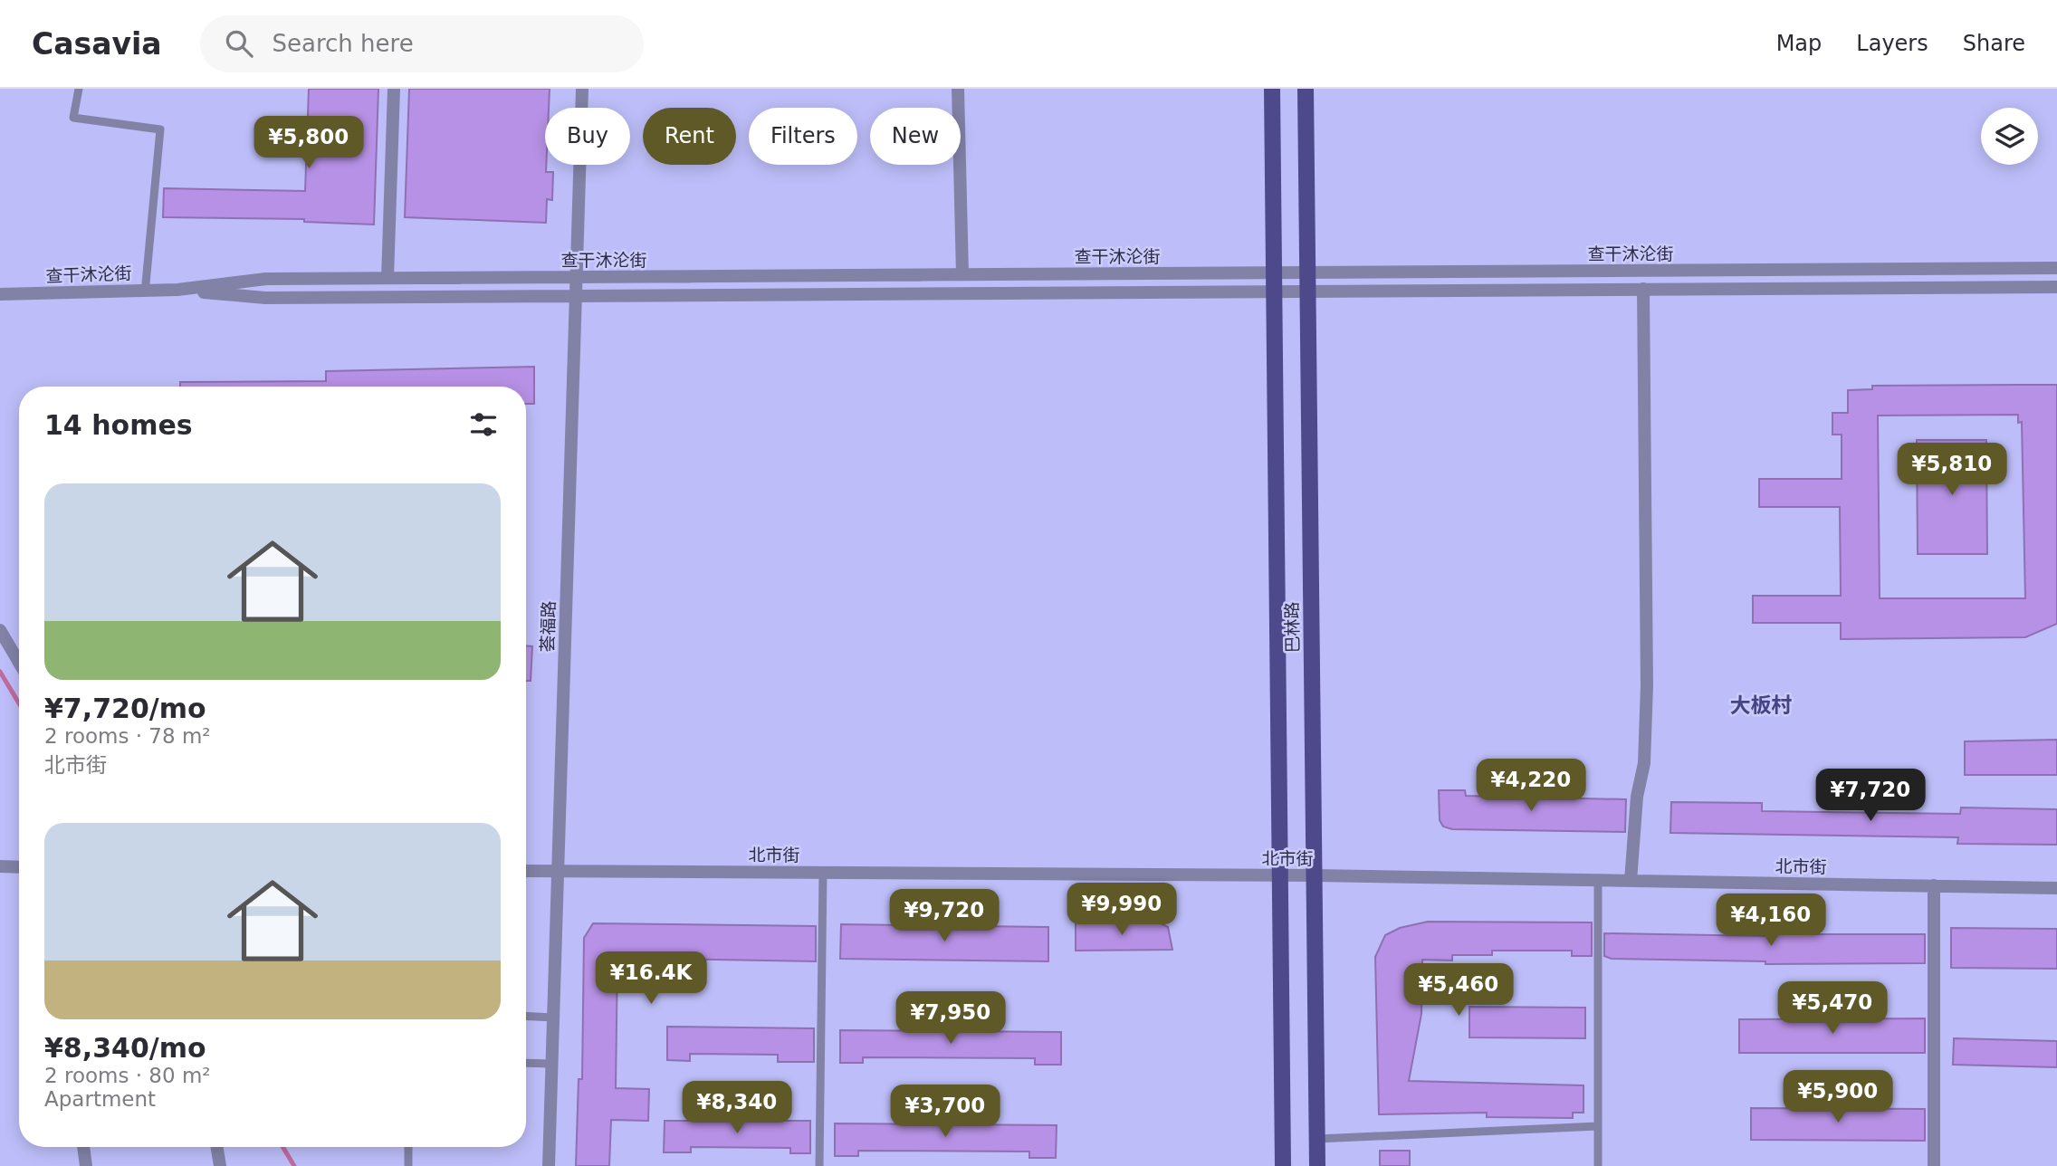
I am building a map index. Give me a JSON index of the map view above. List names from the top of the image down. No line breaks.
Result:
{"streets":{"main road":["巴林路"],"street":["查干沐沦街","荟福路","北市街"]},"crossings":[["查干沐沦街","荟福路"],["查干沐沦街","巴林路"],["荟福路","北市街"],["巴林路","北市街"]],"districts":["大板村"],"page":{"header":"Casavia","search":"Search here","nav":["Map","Layers","Share"],"chip":["Buy","Rent","Filters","New"],"price":["¥5,800","¥5,810","¥4,220","¥7,720","¥9,990","¥9,720","¥4,160","¥16.4K","¥5,460","¥5,470","¥7,950","¥5,900","¥8,340","¥3,700"],"heading":"14 homes","list":[{"name":"¥7,720/mo","note":"2 rooms · 78 m² · 北市街"},{"name":"¥8,340/mo","note":"2 rooms · 80 m² · Apartment"}]}}
